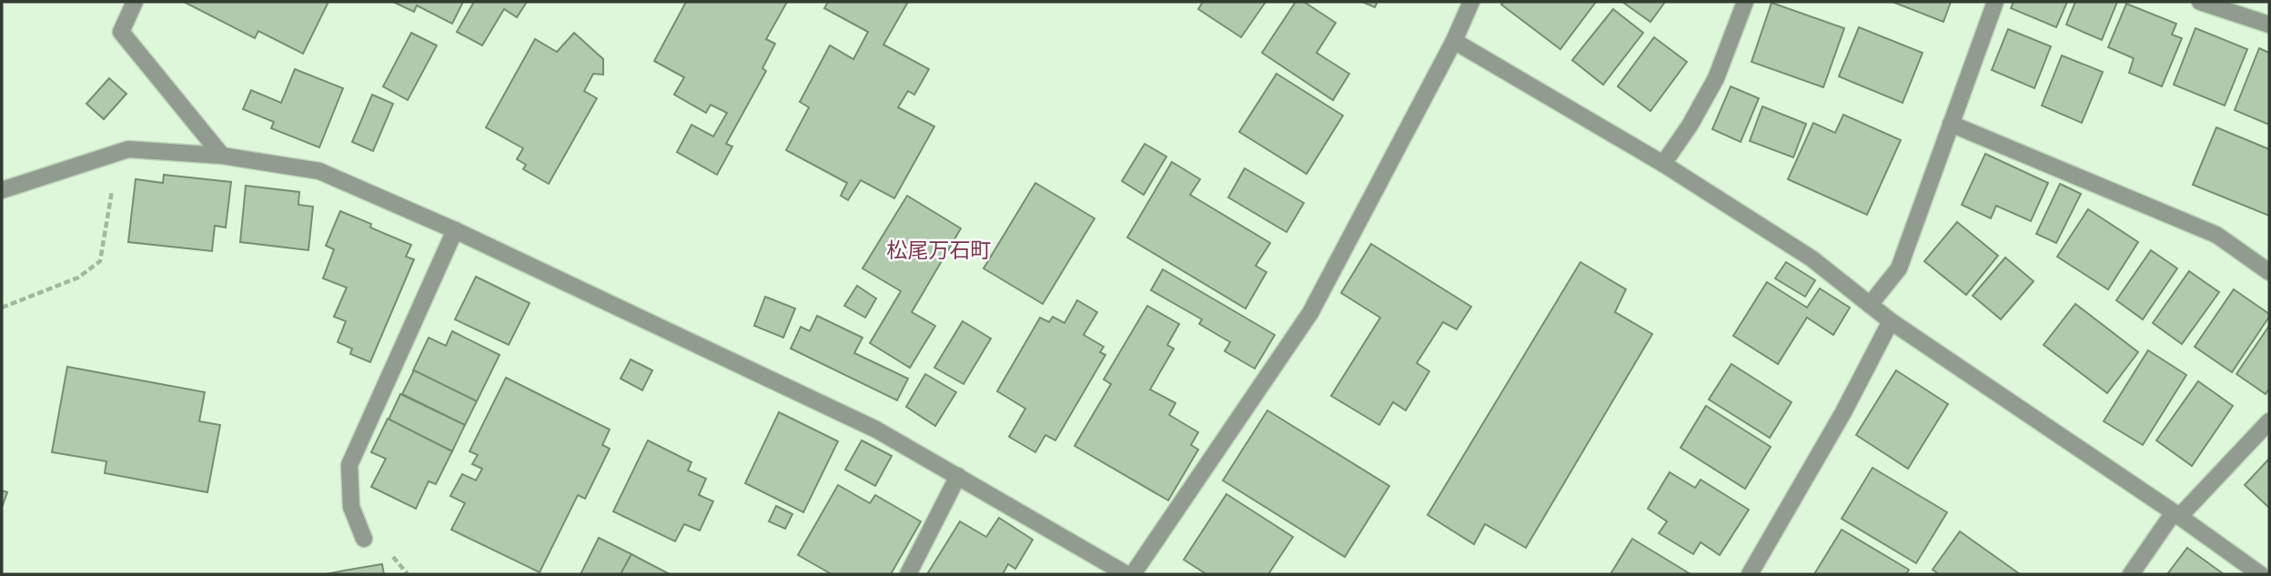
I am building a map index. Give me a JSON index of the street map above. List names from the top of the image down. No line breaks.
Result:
{"districts":["松尾万石町"]}
